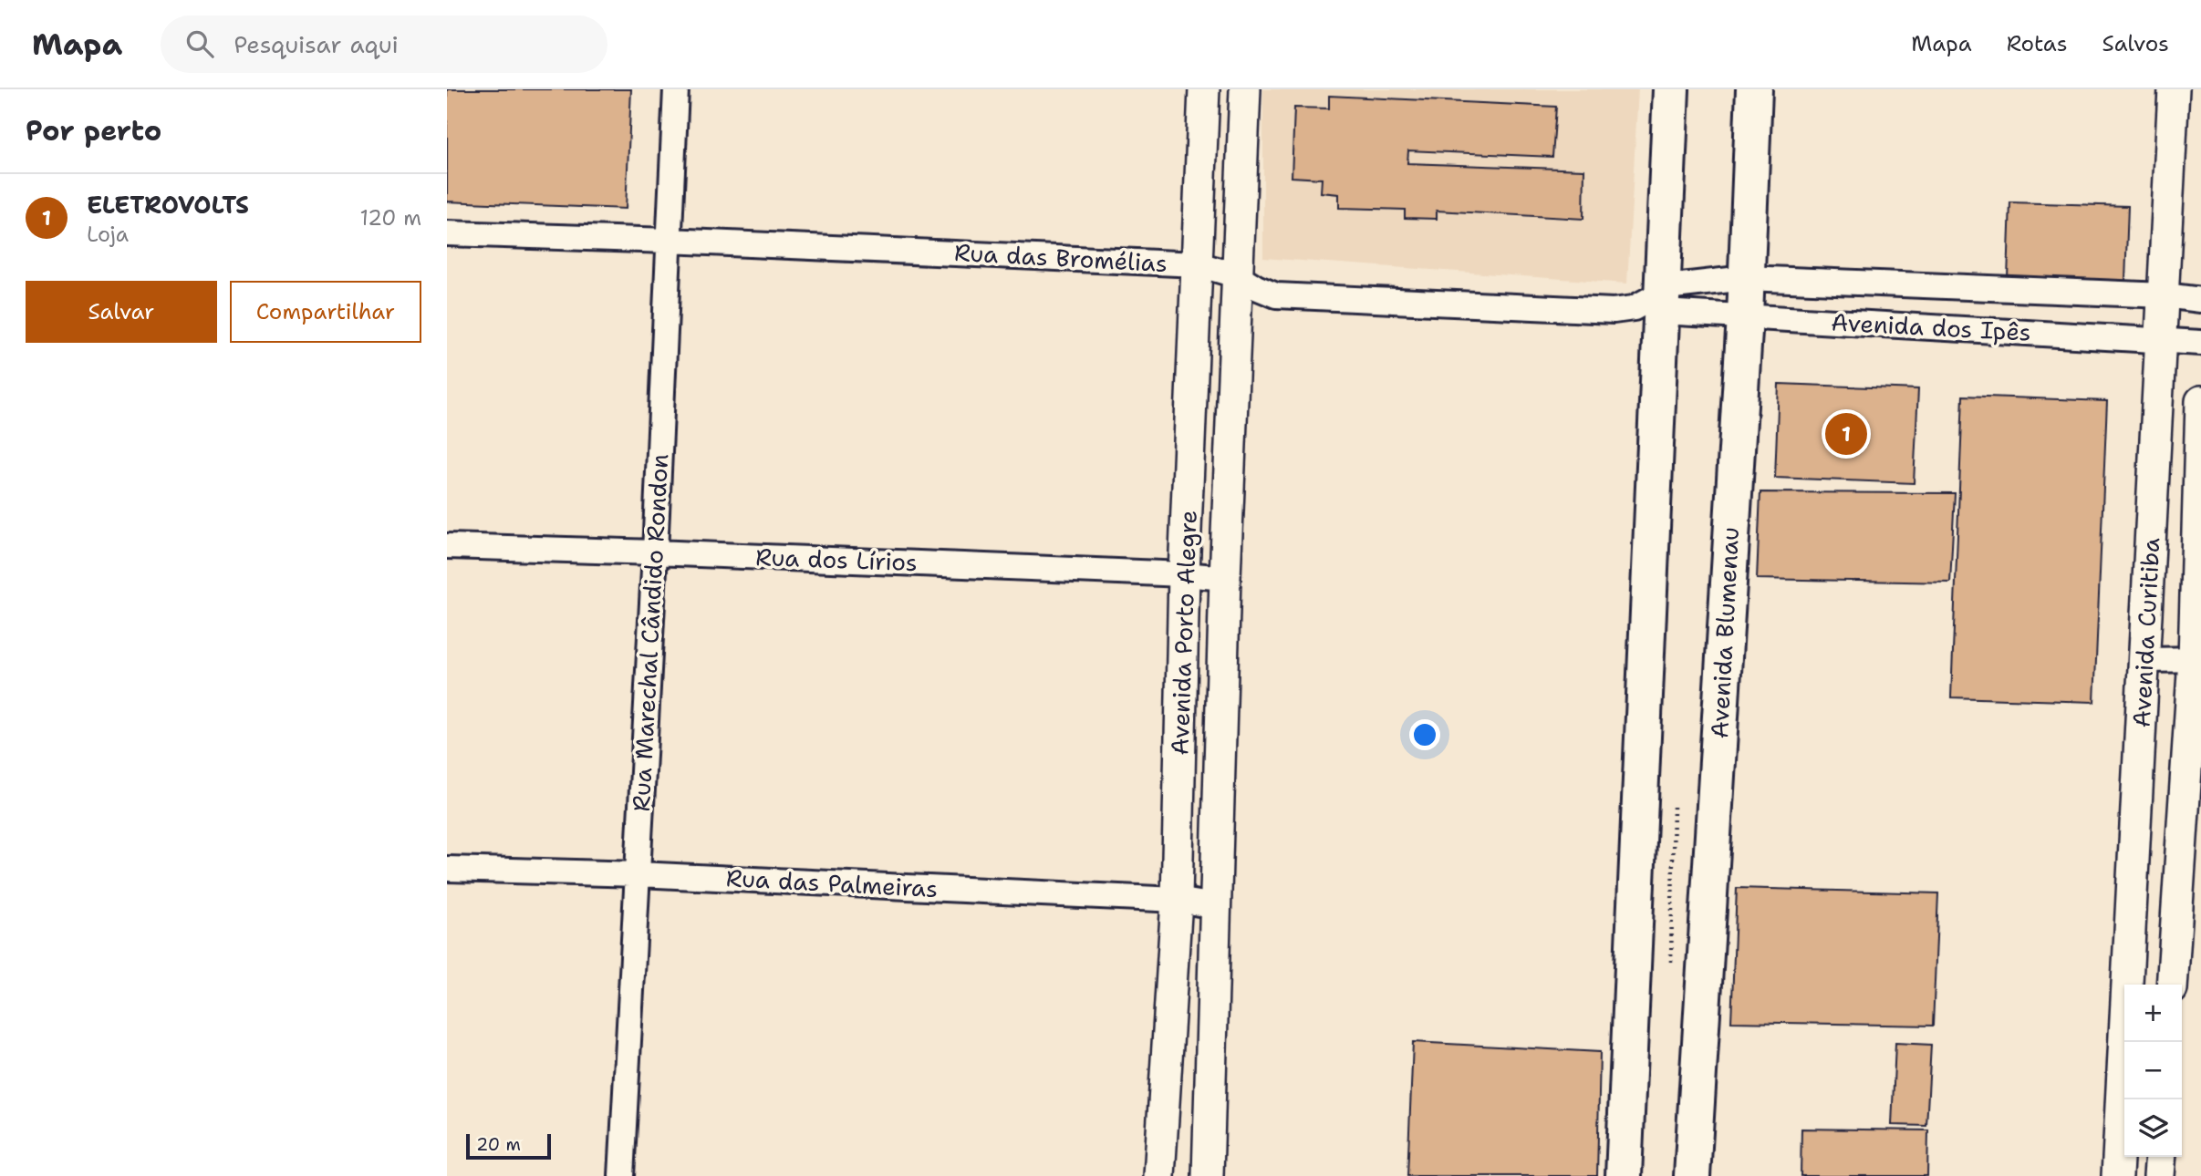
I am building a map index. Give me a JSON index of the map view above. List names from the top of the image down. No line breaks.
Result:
{"streets":{"main road":["Avenida Blumenau"],"street":["Rua das Bromélias","Avenida dos Ipês","Rua dos Lírios","Rua Marechal Cândido Rondon","Avenida Porto Alegre","Avenida Curitiba","Rua das Palmeiras"]},"crossings":[["Rua das Bromélias","Avenida dos Ipês"],["Rua das Bromélias","Rua Marechal Cândido Rondon"],["Rua das Bromélias","Avenida Porto Alegre"],["Avenida dos Ipês","Avenida Blumenau"],["Avenida dos Ipês","Avenida Curitiba"],["Rua dos Lírios","Rua Marechal Cândido Rondon"],["Rua dos Lírios","Avenida Porto Alegre"],["Rua Marechal Cândido Rondon","Rua das Palmeiras"],["Avenida Porto Alegre","Rua das Palmeiras"]],"scale_bar":"20 m","page":{"header":"Mapa","search":"Pesquisar aqui","nav":["Mapa","Rotas","Salvos"],"heading":"Por perto","list":[{"mark":"1","name":"ELETROVOLTS","note":"Loja","value":"120 m"}],"buttons":["Salvar","Compartilhar"],"pins":"1","map_buttons":["+","−"],"scale":"20 m"}}
